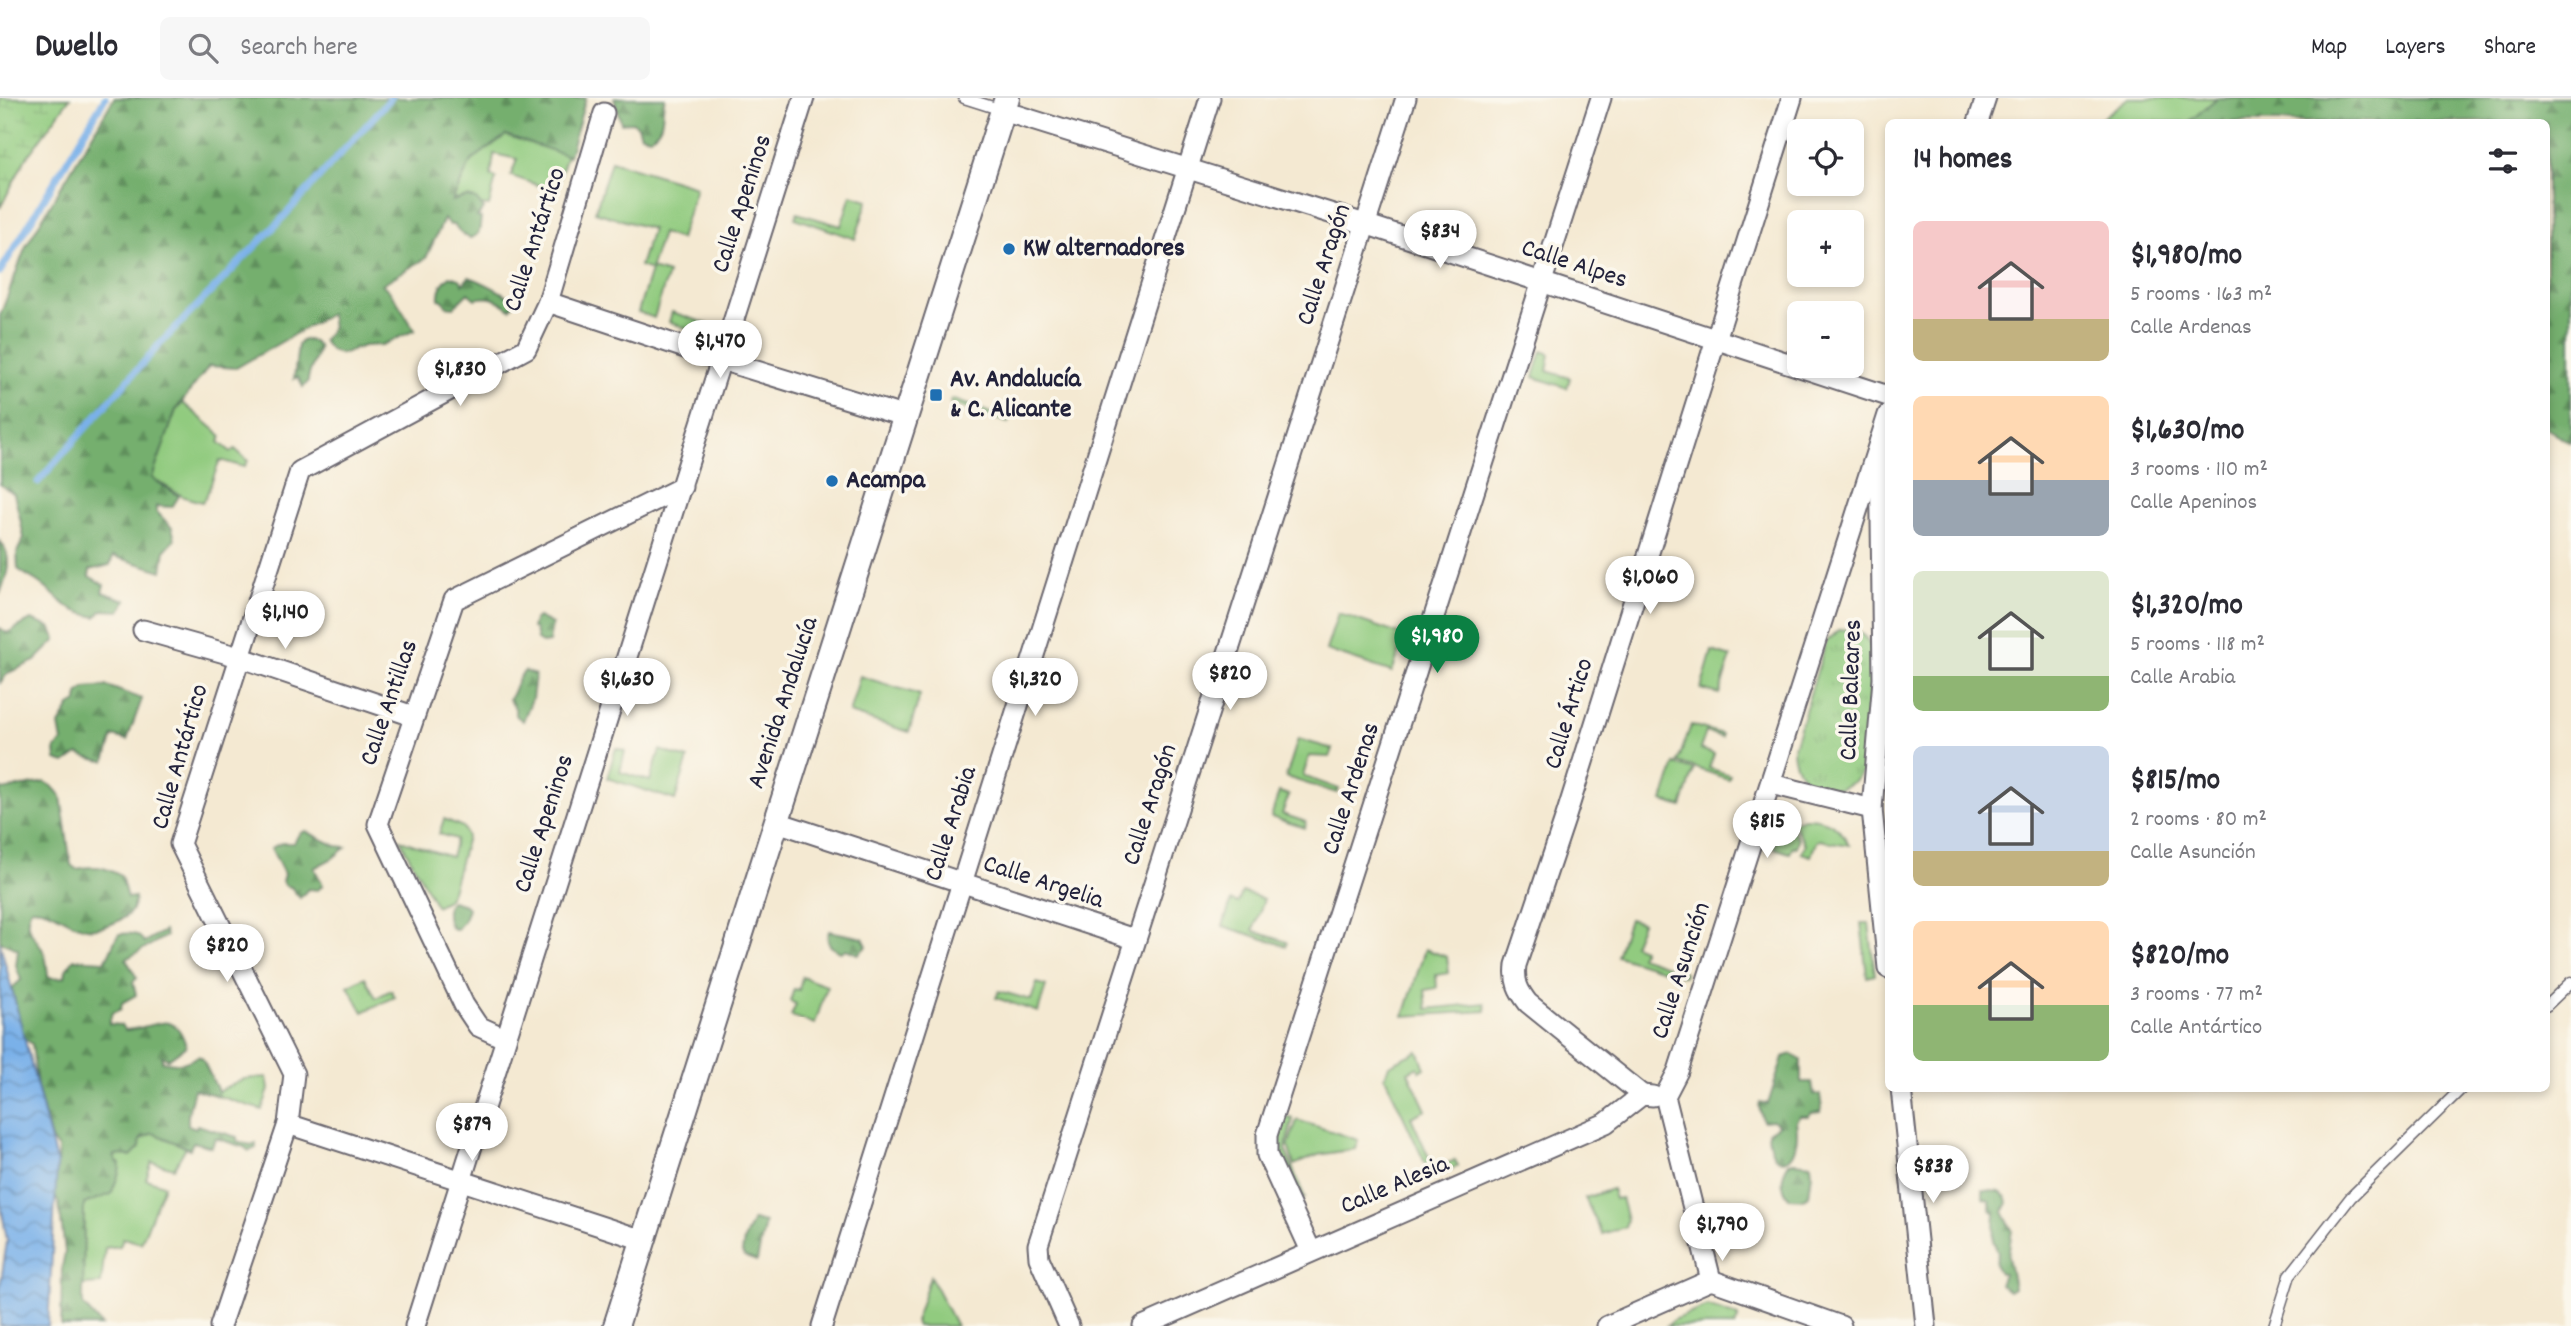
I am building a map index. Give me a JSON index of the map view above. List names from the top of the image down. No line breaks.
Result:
{"streets":{"street":["Calle Apeninos","Calle Antártico","Calle Aragón","Calle Alpes","Calle Baleares","Calle Antillas","Avenida Andalucía","Calle Ártico","Calle Ardenas","Calle Arabia","Calle Argelia","Calle Asunción","Calle Alesia"]},"crossings":[["Calle Apeninos","Calle Antillas"],["Calle Aragón","Calle Alpes"],["Calle Aragón","Calle Argelia"],["Calle Alpes","Avenida Andalucía"],["Calle Alpes","Calle Ártico"],["Calle Alpes","Calle Ardenas"],["Calle Alpes","Calle Arabia"],["Calle Baleares","Calle Asunción"],["Avenida Andalucía","Calle Argelia"],["Calle Ártico","Calle Alesia"],["Calle Ardenas","Calle Alesia"],["Calle Arabia","Calle Argelia"]],"places":{"other":["KW alternadores","Acampa"],"transit":["Av. Andalucía & C. Alicante"]},"page":{"header":"Dwello","search":"Search here","nav":["Map","Layers","Share"],"map_buttons":["+","−"],"heading":"14 homes","list":[{"name":"$1,980/mo","note":"5 rooms · 163 m² · Calle Ardenas"},{"name":"$1,630/mo","note":"3 rooms · 110 m² · Calle Apeninos"},{"name":"$1,320/mo","note":"5 rooms · 118 m² · Calle Arabia"},{"name":"$815/mo","note":"2 rooms · 80 m² · Calle Asunción"},{"name":"$820/mo","note":"3 rooms · 77 m² · Calle Antártico"}],"price":["$834","$1,470","$1,830","$1,060","$1,140","$1,980","$820","$1,630","$1,320","$815","$820","$879","$838","$1,790"]}}
